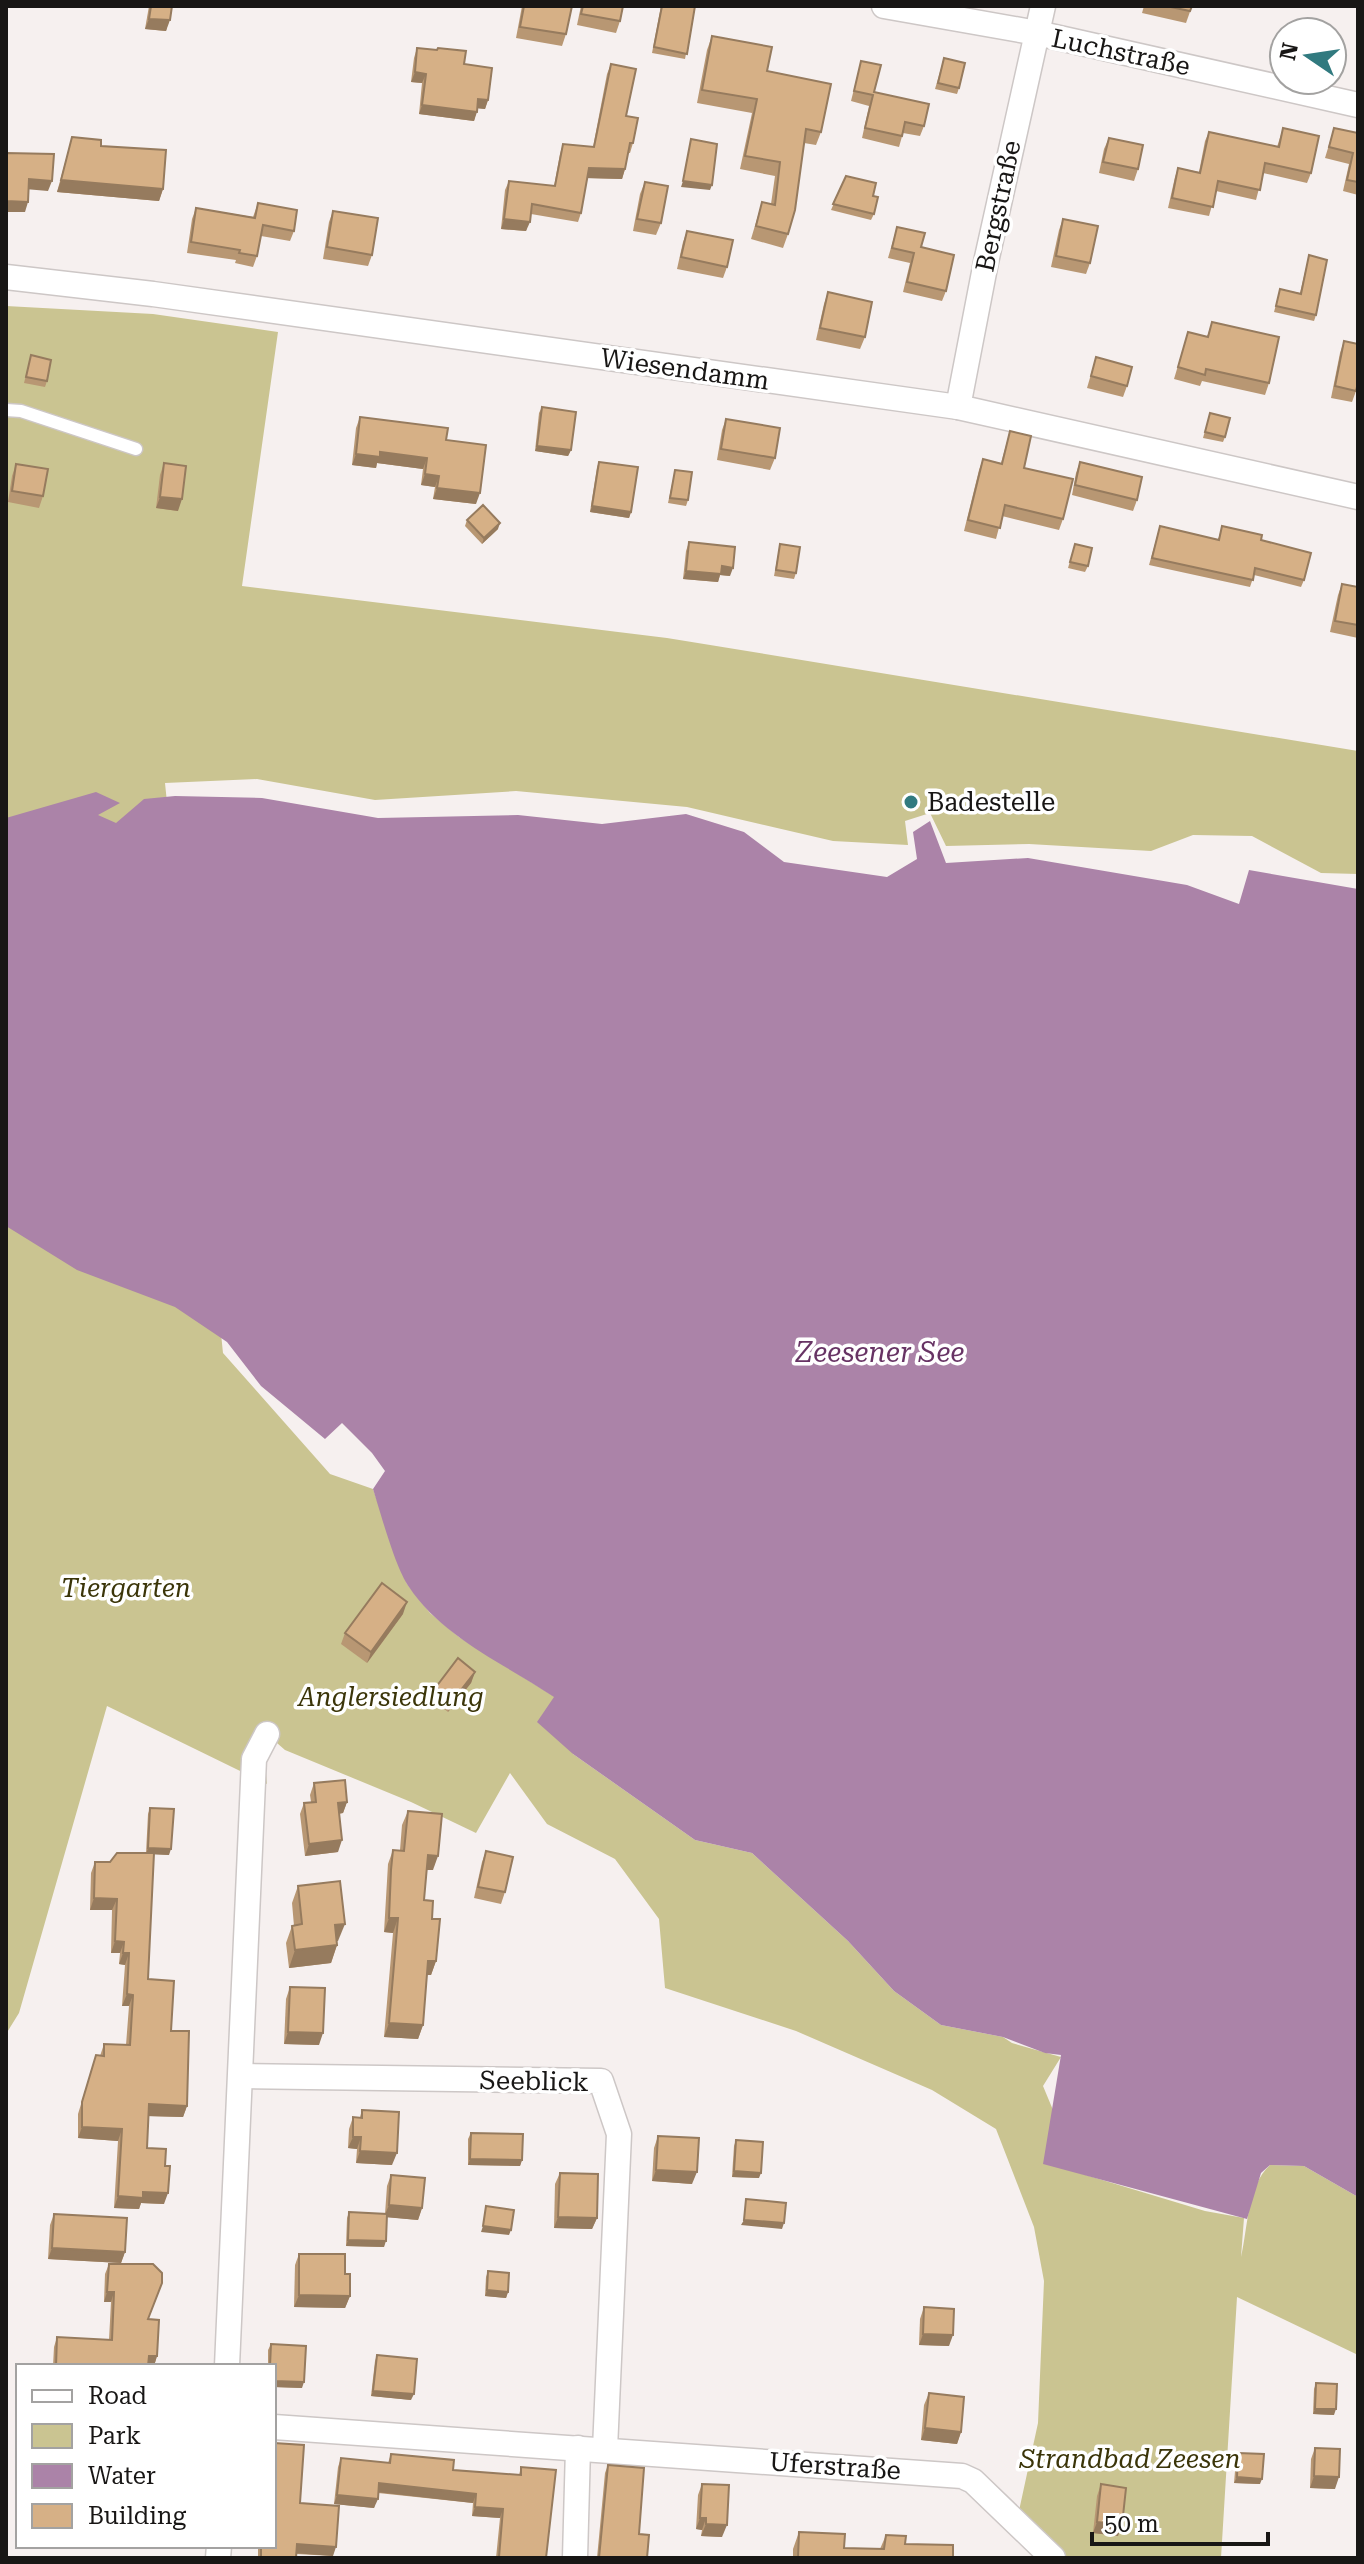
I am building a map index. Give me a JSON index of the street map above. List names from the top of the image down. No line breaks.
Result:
{"streets":{"street":["Luchstraße","Bergstraße","Wiesendamm","Seeblick","Uferstraße"]},"crossings":[["Luchstraße","Bergstraße"],["Bergstraße","Wiesendamm"],["Seeblick","Uferstraße"]],"water":["Zeesener See"],"parks":["Tiergarten","Anglersiedlung","Strandbad Zeesen"],"places":["Badestelle"],"legend":["Road","Park","Water","Building"],"scale_bar":"50 m","north":"left"}
